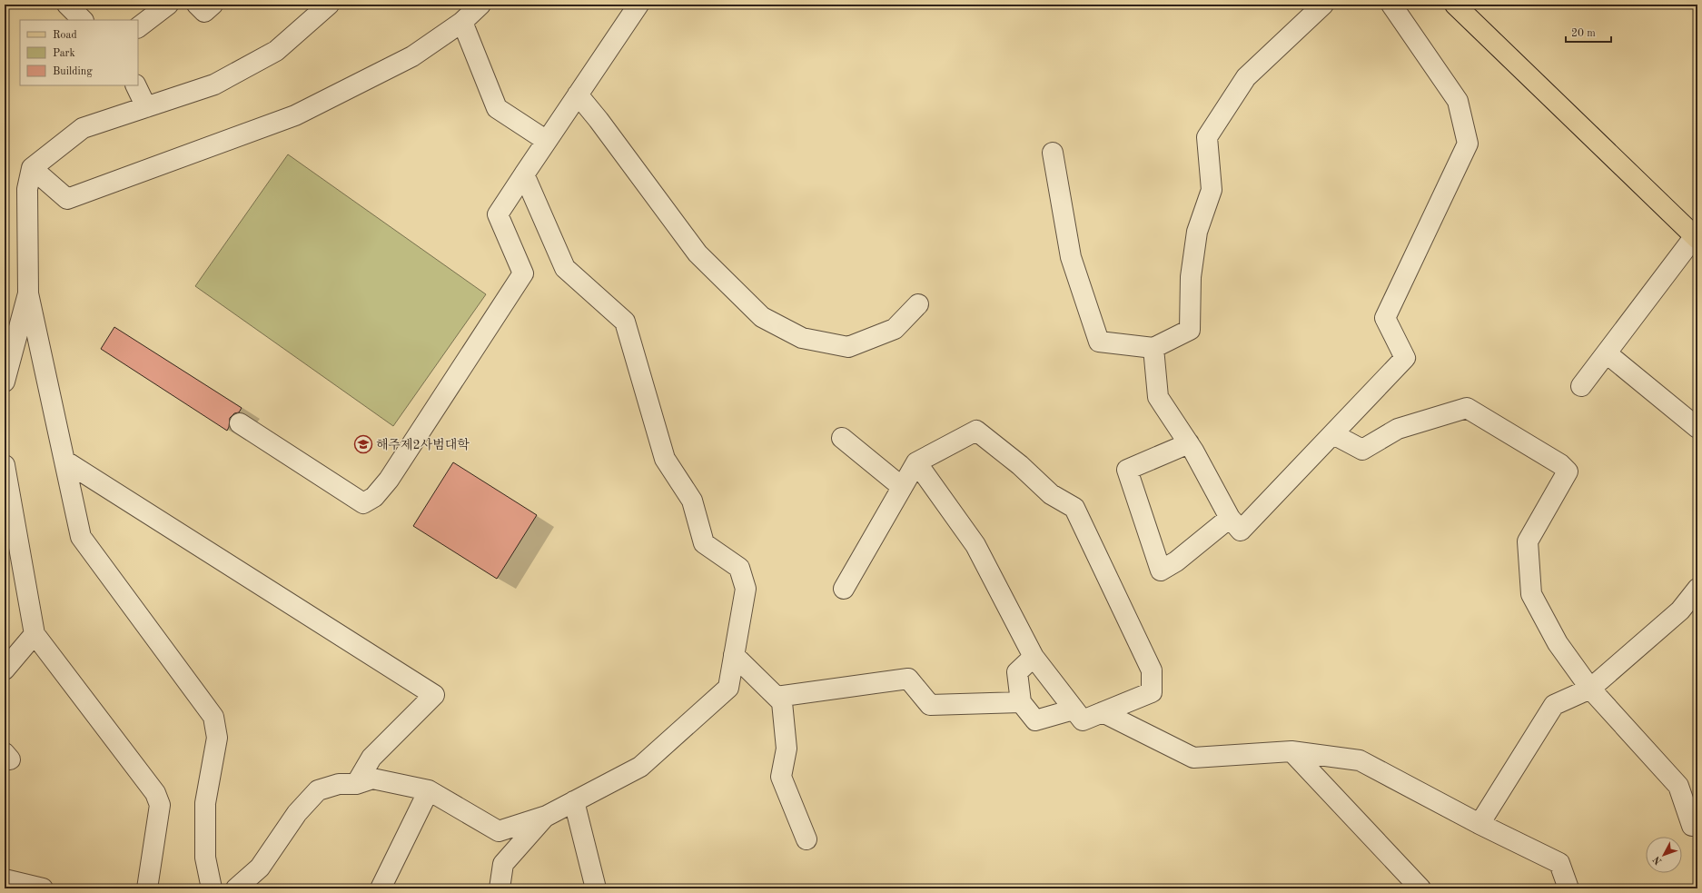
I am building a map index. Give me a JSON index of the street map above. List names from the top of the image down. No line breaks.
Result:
{"places":{"school or university":["해주제2사범대학"]},"legend":["Road","Park","Building"],"scale_bar":"20 m","north":"bottom left"}
